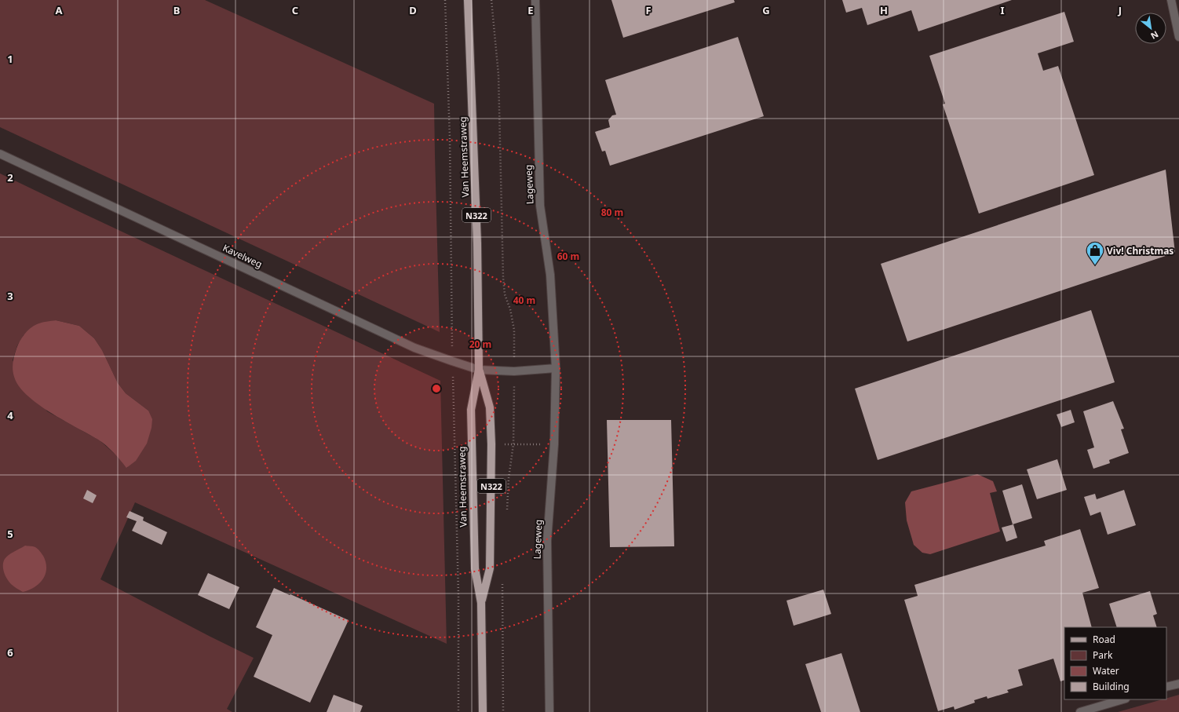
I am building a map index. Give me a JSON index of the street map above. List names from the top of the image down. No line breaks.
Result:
{"streets":{"main road":["Van Heemstraweg","N322"],"street":["Lageweg","Kavelweg"]},"crossings":[["Van Heemstraweg","Kavelweg"]],"places":{"shop":["Viv! Christmas"]},"legend":["Road","Park","Water","Building"],"north":"bottom right","grid":{"columns":["A","B","C","D","E","F","G","H","I","J"],"rows":["1","2","3","4","5","6"]},"rings":["80 m","60 m","40 m","20 m"]}
